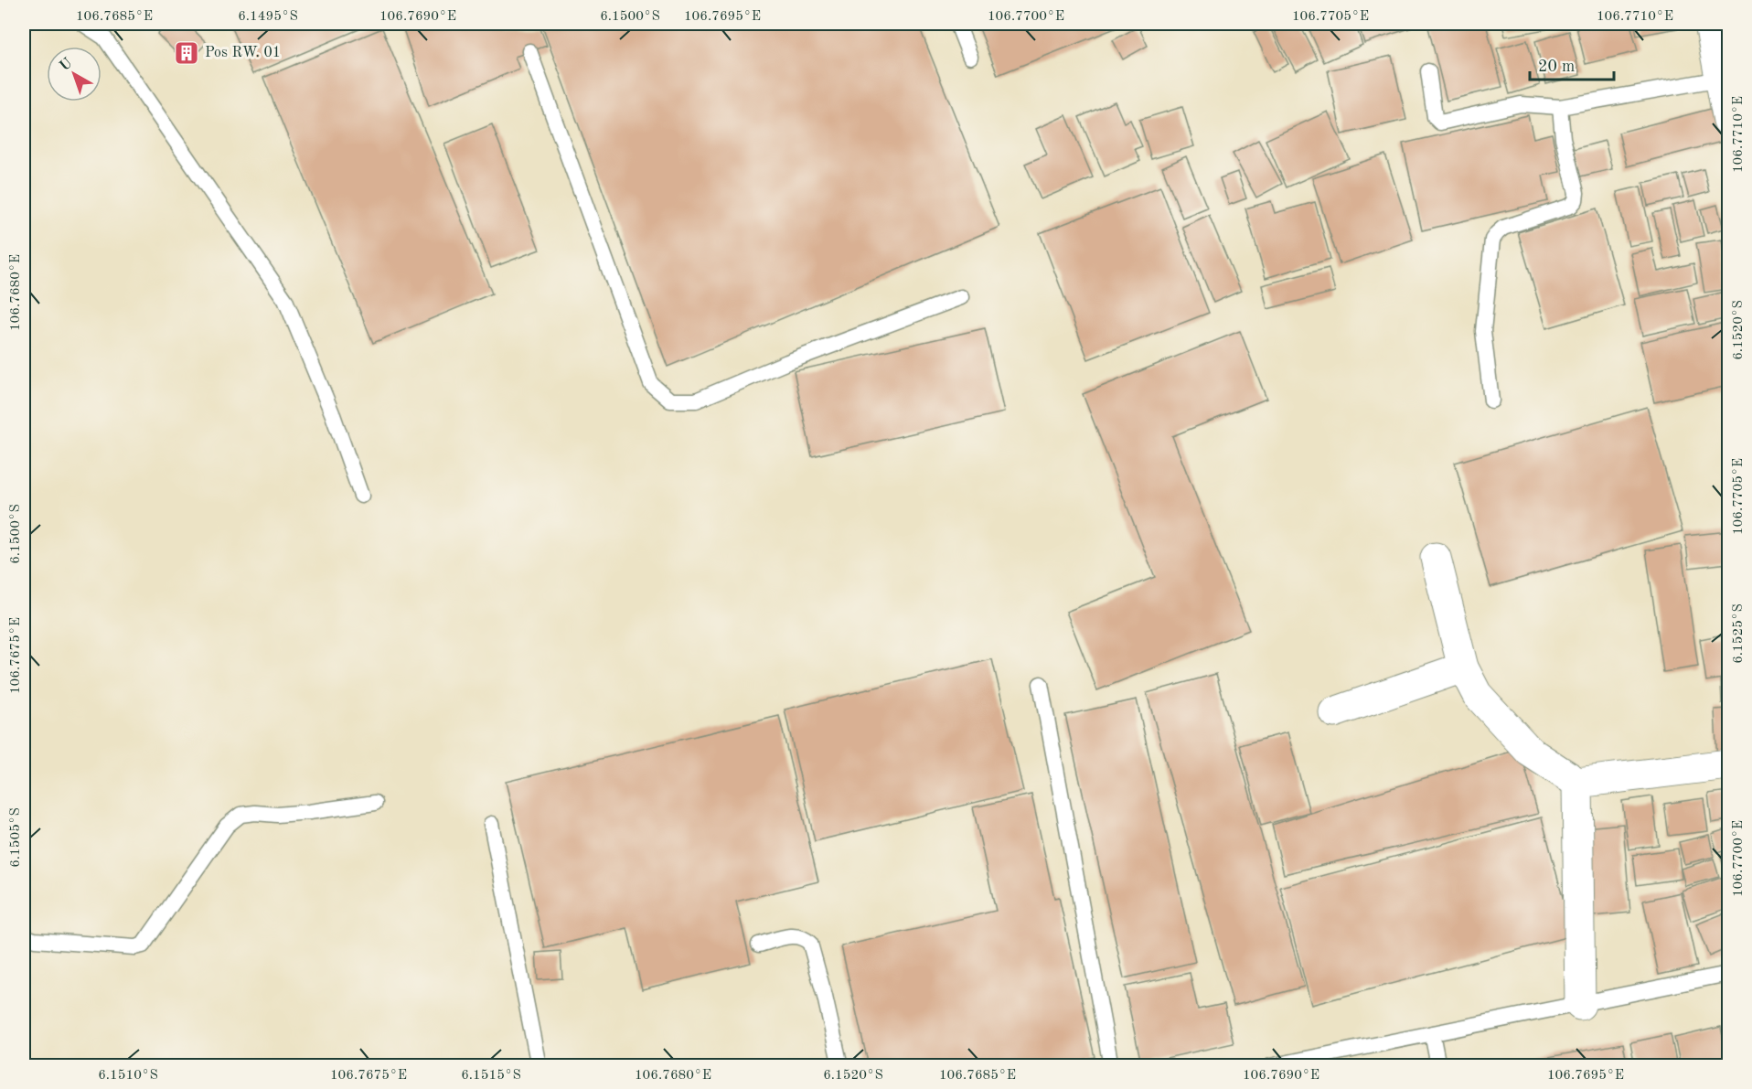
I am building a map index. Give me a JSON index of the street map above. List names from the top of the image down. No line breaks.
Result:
{"places":{"building":["Pos RW. 01"]},"scale_bar":"20 m","north":"top left","coordinates":["106.7685°E","6.1495°S","106.7690°E","6.1500°S","106.7695°E","106.7700°E","106.7705°E","106.7710°E","106.7680°E","6.1520°S","6.1525°S","106.7675°E","6.1505°S","6.1510°S","6.1515°S"]}
